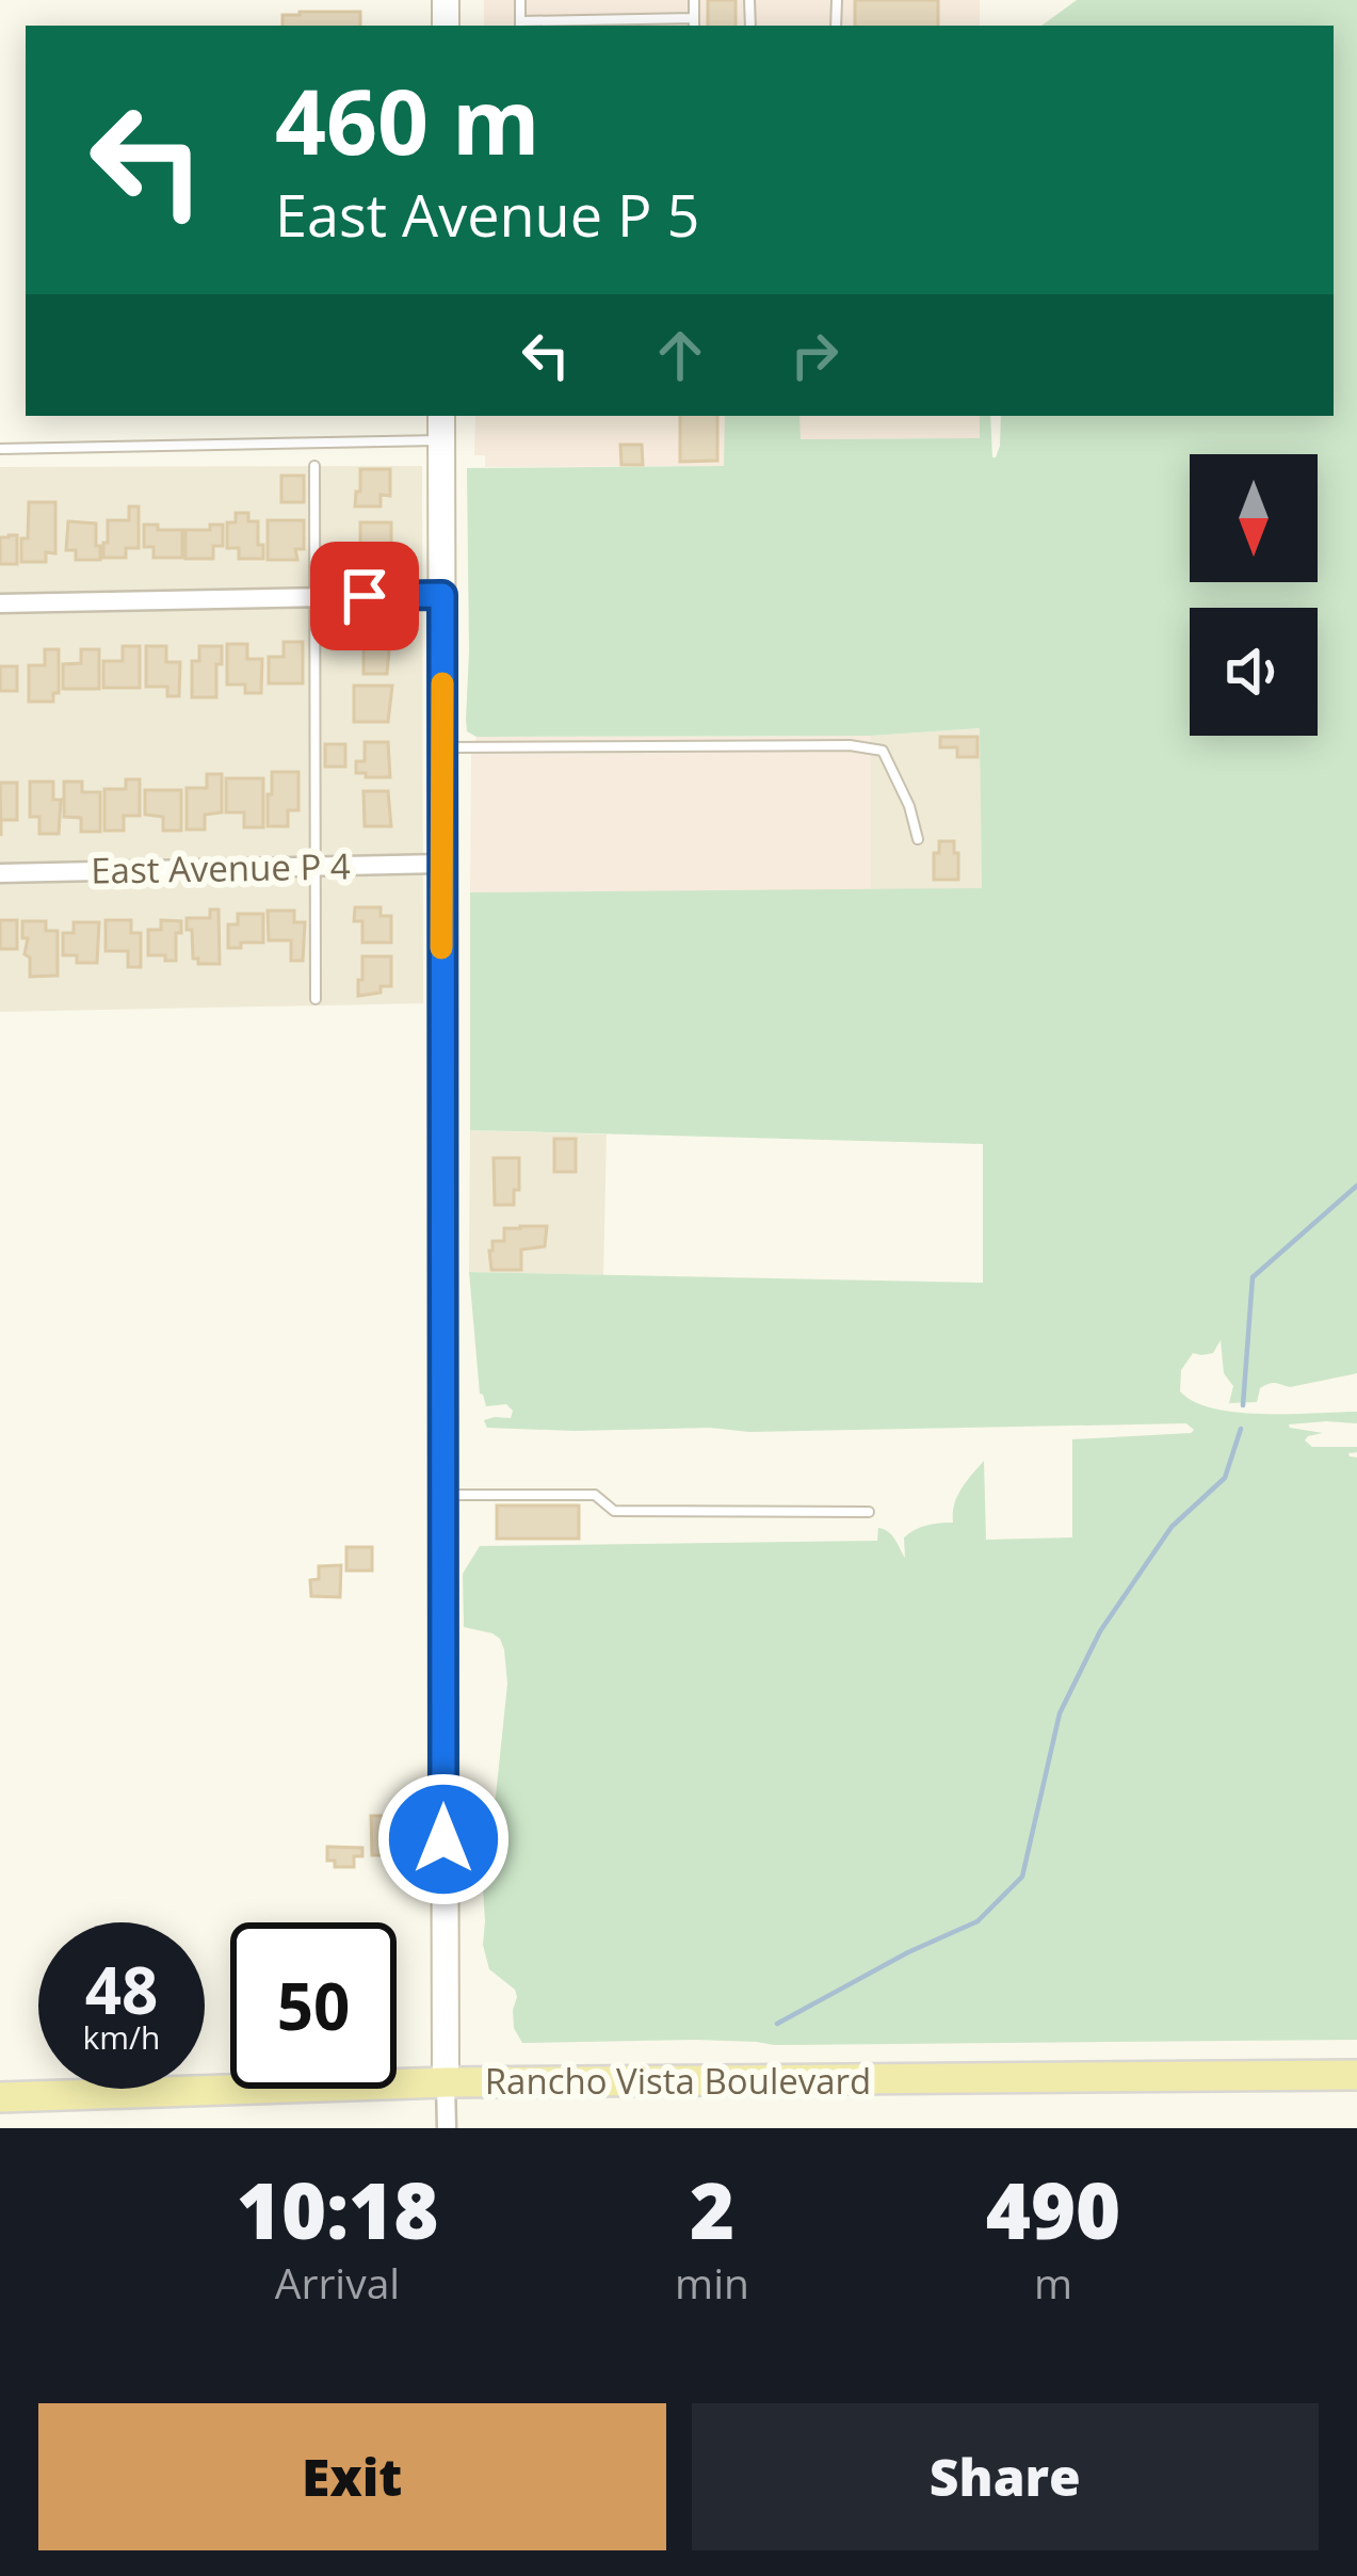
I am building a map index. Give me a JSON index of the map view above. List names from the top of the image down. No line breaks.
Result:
{"streets":{"main road":["Rancho Vista Boulevard"],"street":["East Avenue P 4"]},"north":"bottom","page":{"turn":["460 m","East Avenue P 5"],"speed":"48 km/h","limit":"50","eta":["10:18","Arrival","2","min","490","m"],"buttons":["Exit","Share"]}}
